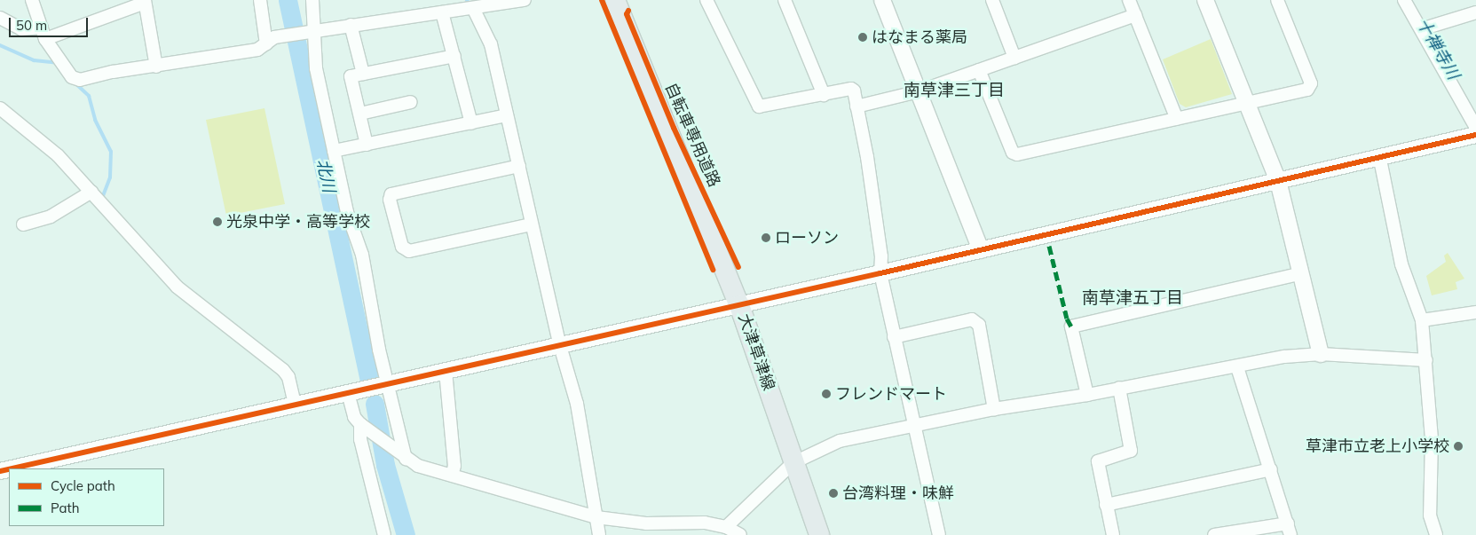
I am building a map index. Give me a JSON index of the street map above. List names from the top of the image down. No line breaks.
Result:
{"streets":{"main road":["大津草津線"],"cycle path":["自転車専用道路"]},"districts":["南草津三丁目","南草津五丁目"],"water":["十禅寺川","北川"],"places":["はなまる薬局","光泉中学・高等学校","ローソン","フレンドマート","草津市立老上小学校","台湾料理・味鮮"],"legend":["Cycle path","Path"],"scale_bar":"50 m"}
